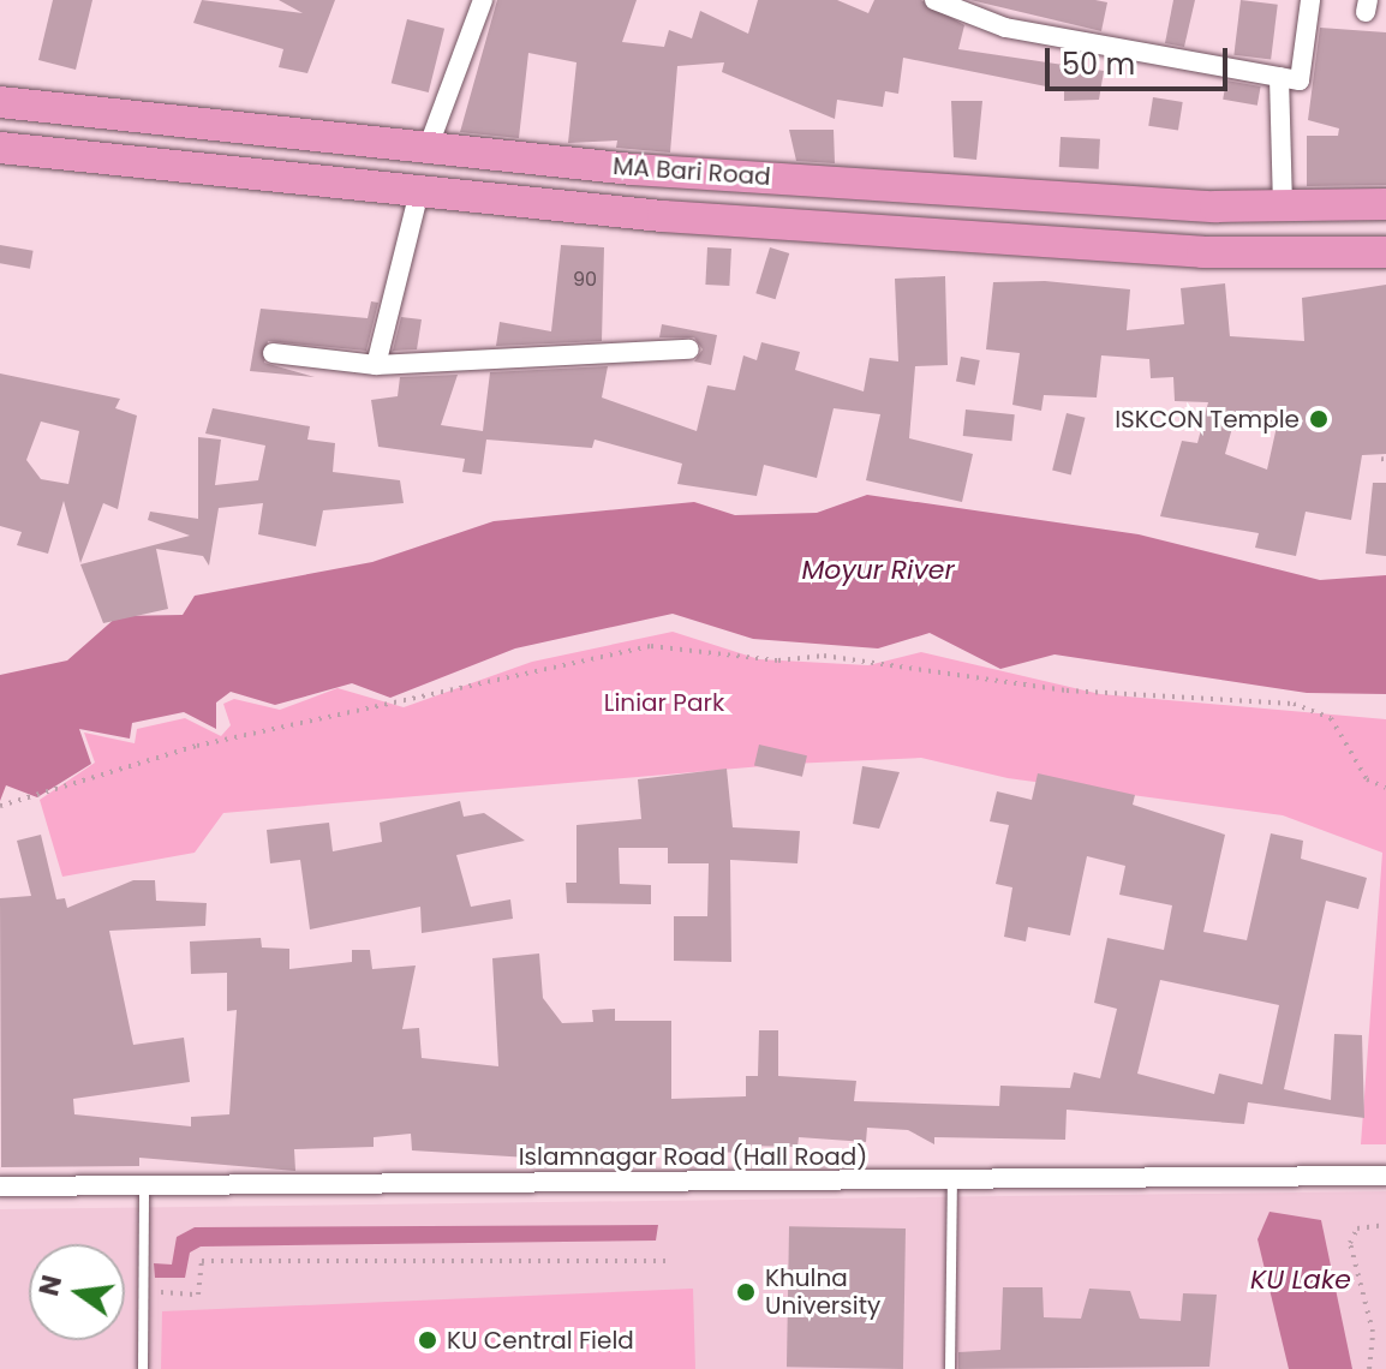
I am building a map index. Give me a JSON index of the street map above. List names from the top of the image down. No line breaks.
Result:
{"streets":{"main road":["MA Bari Road"],"street":["Islamnagar Road (Hall Road)"]},"water":["Moyur River","KU Lake"],"parks":["Liniar Park"],"places":["ISKCON Temple","Khulna University","KU Central Field"],"house_numbers":["90"],"scale_bar":"50 m","north":"left"}
